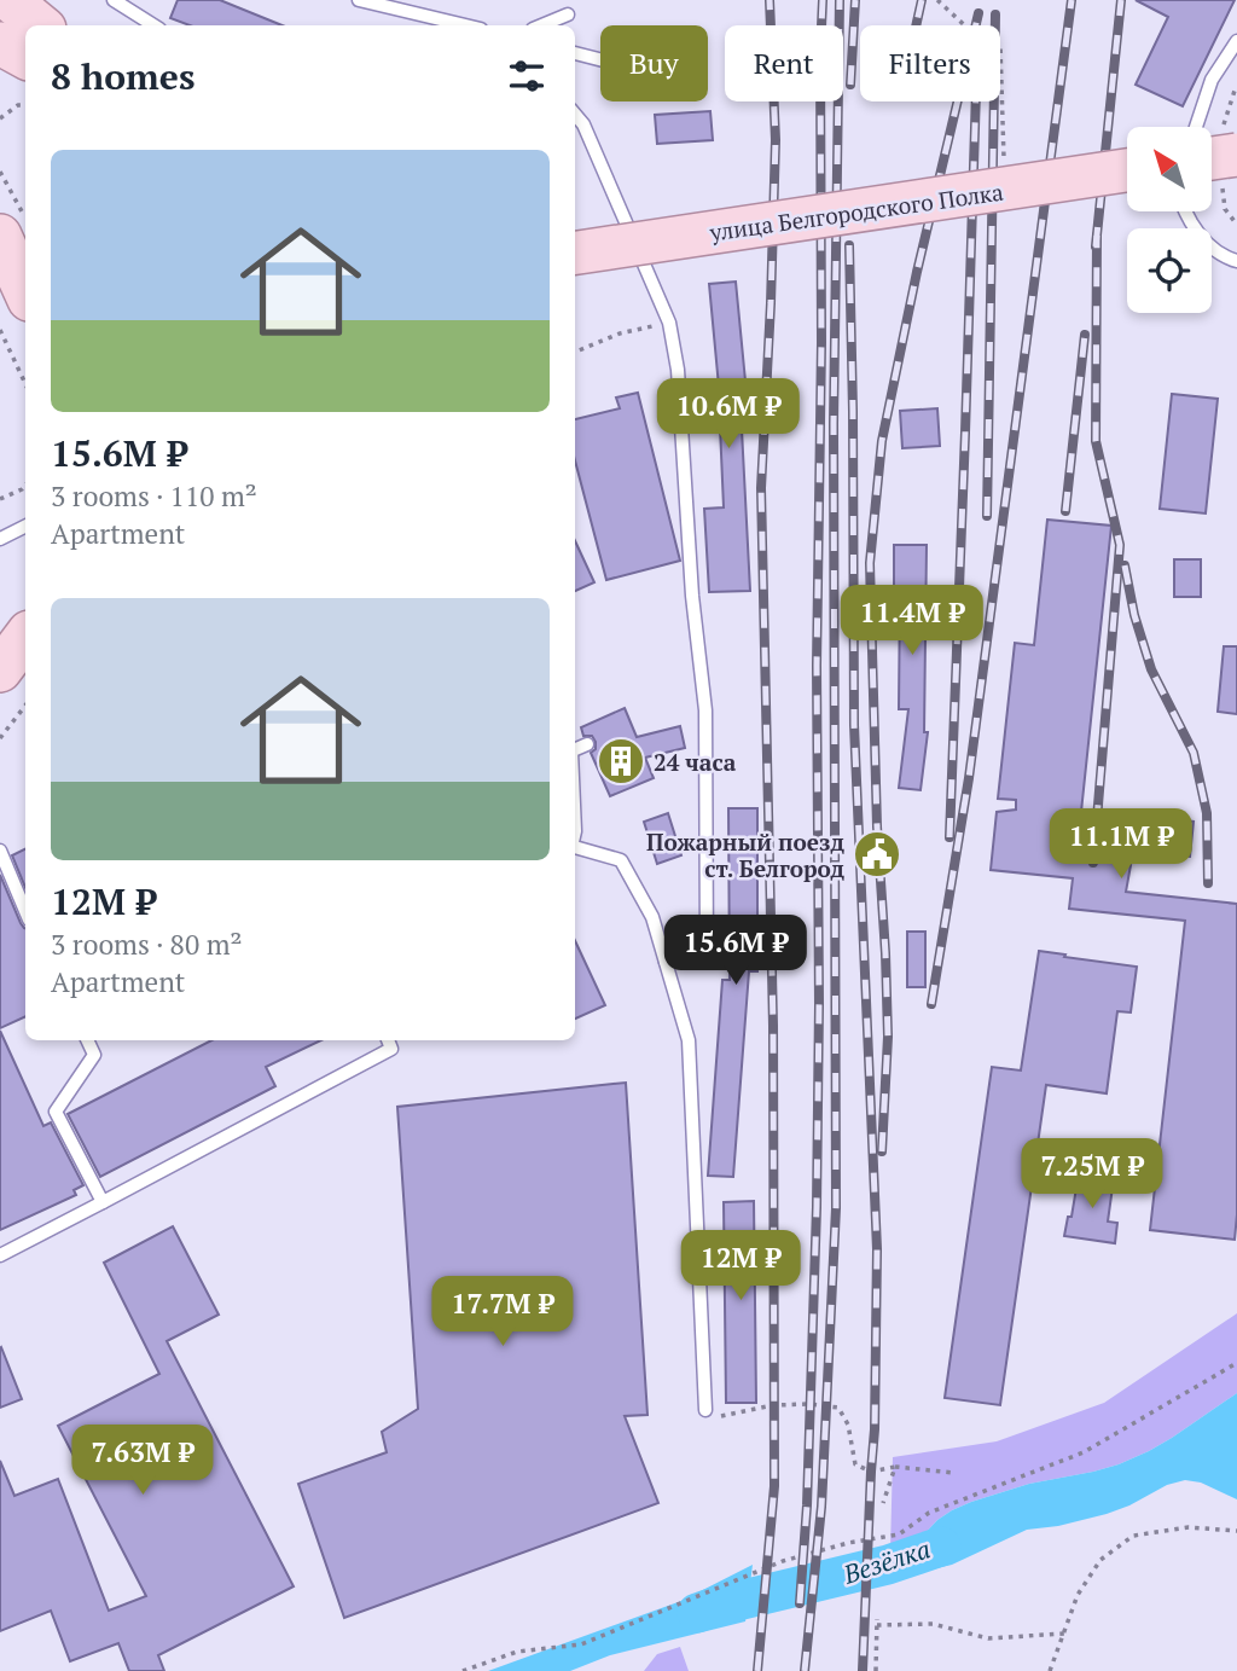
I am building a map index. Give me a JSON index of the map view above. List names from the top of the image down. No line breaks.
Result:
{"streets":{"main road":["улица Белгородского Полка"]},"water":["Везёлка"],"places":{"building":["24 часа"],"public building":["Пожарный поезд ст. Белгород"]},"north":"top left","page":{"chip":["Buy","Rent","Filters"],"heading":"8 homes","list":[{"name":"15.6M ₽","note":"3 rooms · 110 m² · Apartment"},{"name":"12M ₽","note":"3 rooms · 80 m² · Apartment"}],"price":["10.6M ₽","11.4M ₽","11.1M ₽","15.6M ₽","7.25M ₽","12M ₽","17.7M ₽","7.63M ₽"]}}
